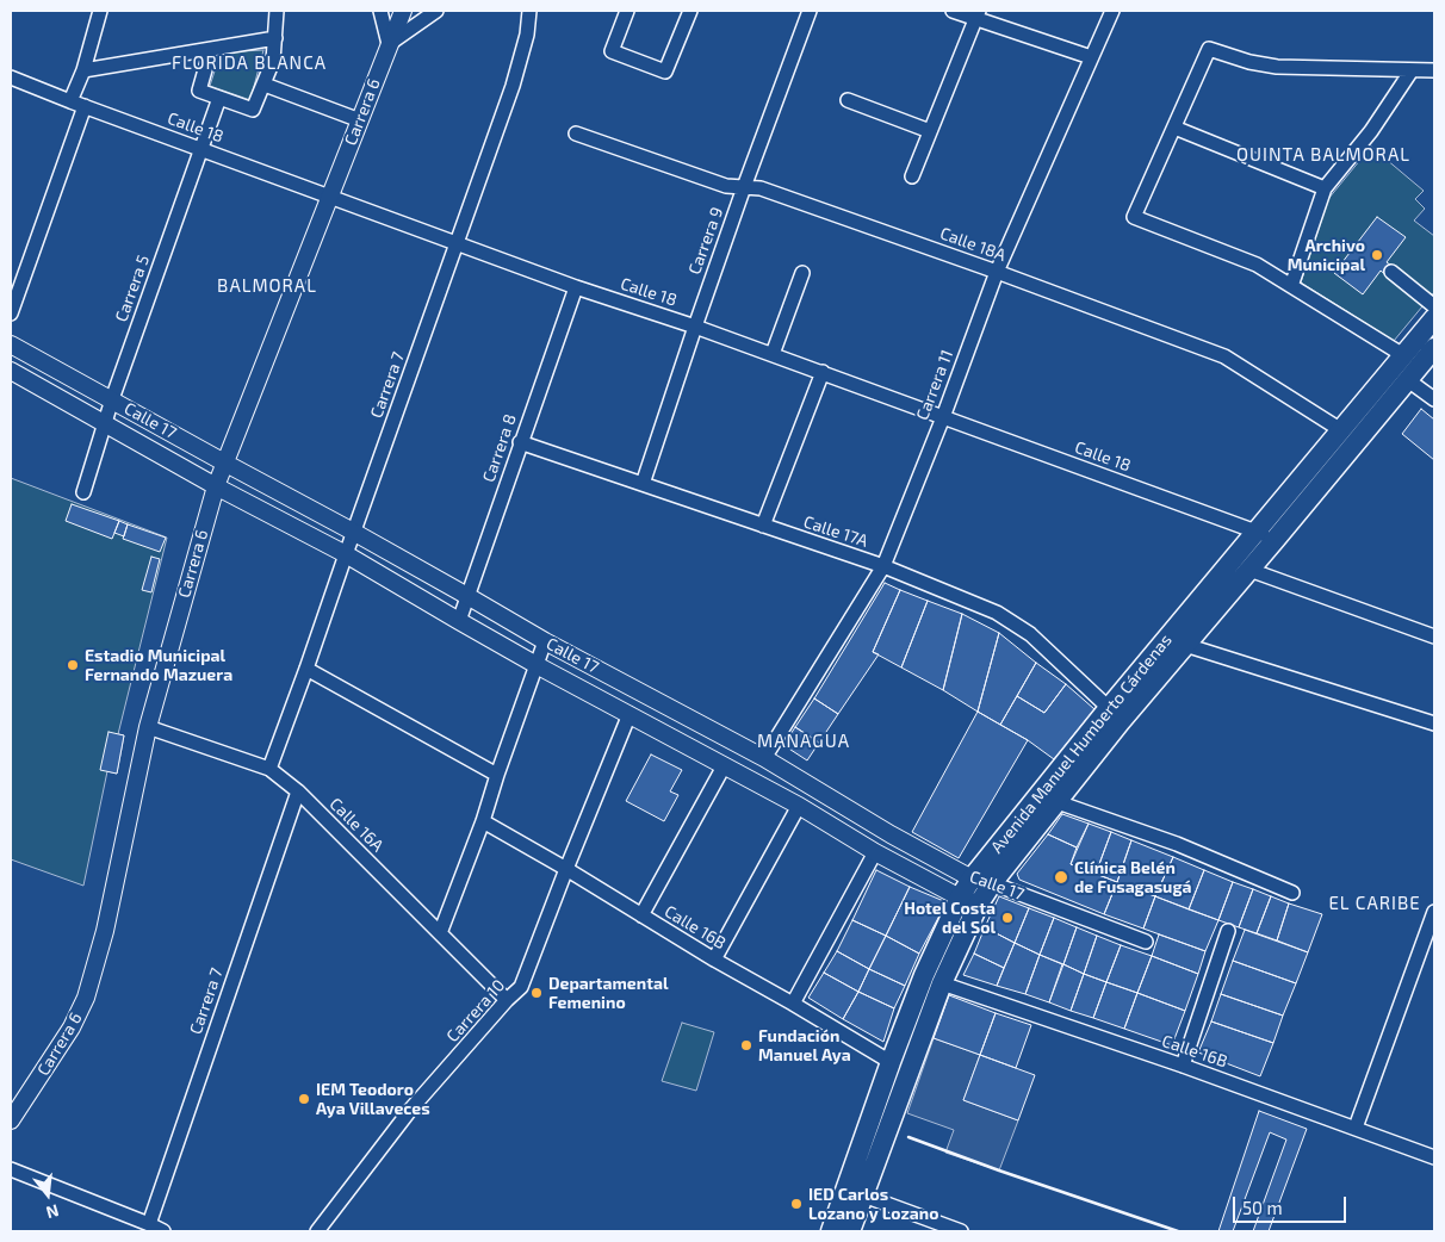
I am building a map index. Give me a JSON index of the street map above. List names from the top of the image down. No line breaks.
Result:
{"streets":{"main road":["Avenida Manuel Humberto Cárdenas"],"street":["Carrera 6","Calle 18","Carrera 9","Calle 18A","Carrera 5","Carrera 7","Carrera 11","Calle 17","Carrera 8","Calle 17A","Calle 16A","Calle 16B","Carrera 10"]},"crossings":[["Carrera 6","Calle 18"],["Carrera 6","Calle 17"],["Carrera 6","Calle 16A"],["Calle 18","Carrera 9"],["Calle 18","Carrera 5"],["Calle 18","Carrera 7"],["Calle 18","Carrera 11"],["Calle 18","Carrera 8"],["Calle 18","Avenida Manuel Humberto Cárdenas"],["Carrera 9","Calle 18A"],["Carrera 9","Calle 17A"],["Calle 18A","Carrera 11"],["Calle 18A","Avenida Manuel Humberto Cárdenas"],["Carrera 5","Calle 17"],["Carrera 7","Calle 17"],["Carrera 7","Calle 16A"],["Carrera 11","Calle 17"],["Carrera 11","Calle 17A"],["Calle 17","Carrera 8"],["Calle 17","Avenida Manuel Humberto Cárdenas"],["Calle 17","Carrera 10"],["Carrera 8","Calle 17A"],["Calle 17A","Avenida Manuel Humberto Cárdenas"],["Avenida Manuel Humberto Cárdenas","Calle 16B"],["Calle 16A","Carrera 10"],["Calle 16B","Carrera 10"]],"districts":["FLORIDA BLANCA","QUINTA BALMORAL","BALMORAL","MANAGUA","EL CARIBE"],"places":["Archivo Municipal","Estadio Municipal Fernando Mazuera","Clínica Belén de Fusagasugá","Hotel Costa del Sol","Departamental Femenino","Fundación Manuel Aya","IEM Teodoro Aya Villaveces","IED Carlos Lozano y Lozano"],"scale_bar":"50 m","north":"bottom"}
